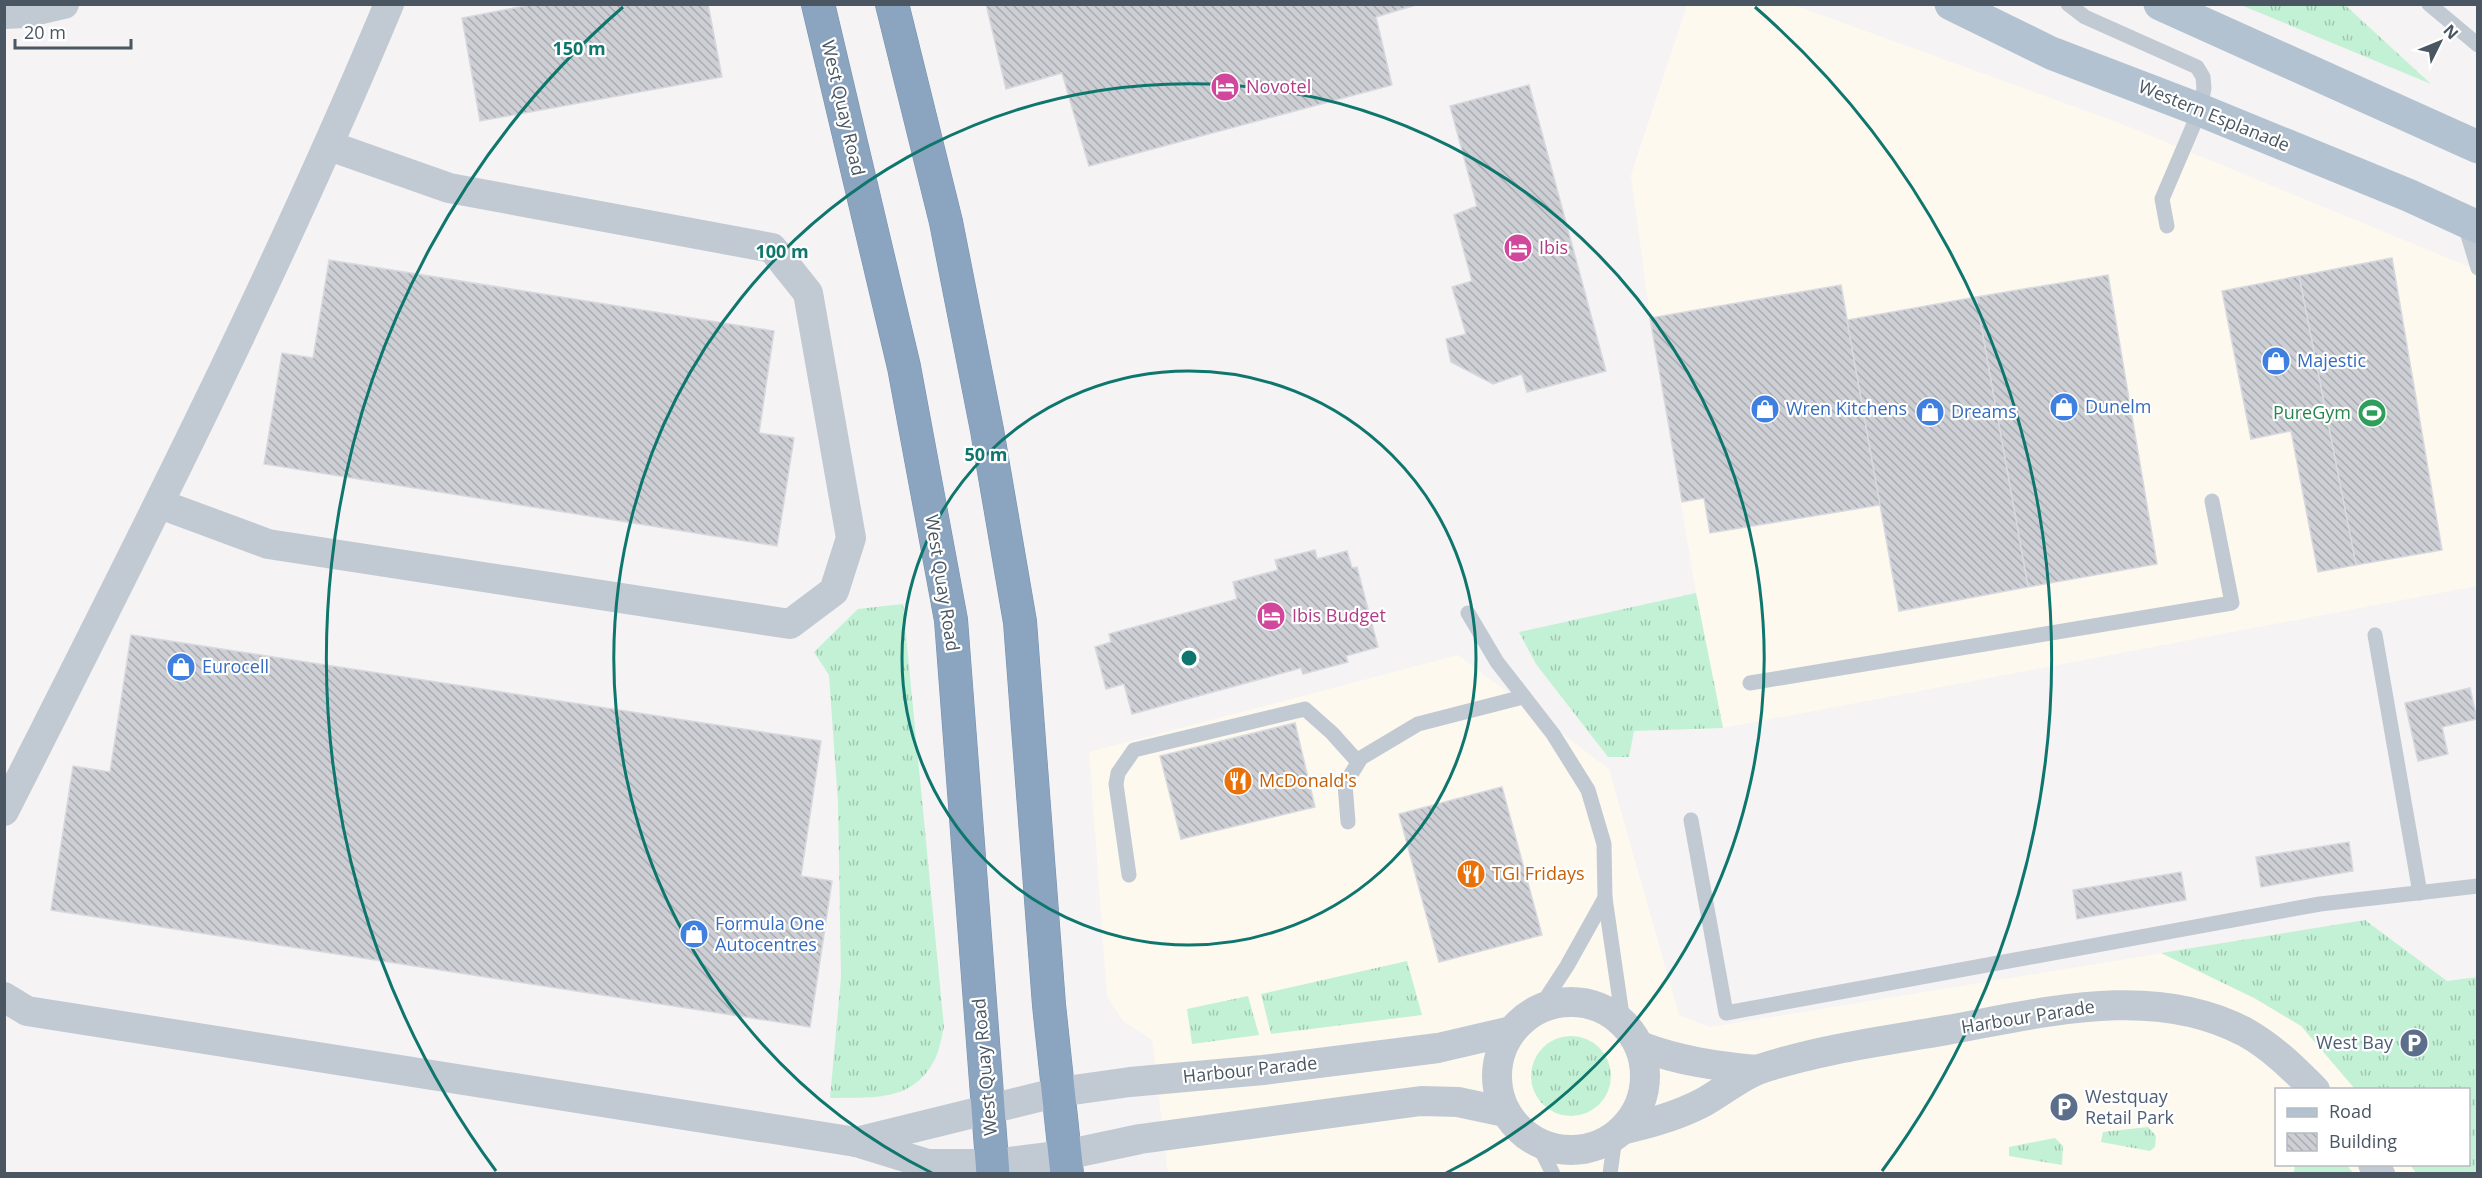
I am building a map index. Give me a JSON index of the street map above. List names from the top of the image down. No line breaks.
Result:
{"streets":{"highway":["West Quay Road"],"main road":["Western Esplanade"],"street":["Harbour Parade"]},"crossings":[["West Quay Road","Harbour Parade"]],"places":{"hotel":["Novotel","Ibis","Ibis Budget"],"shop":["Majestic","Dunelm","Wren Kitchens","Dreams","Eurocell","Formula One Autocentres"],"sports":["PureGym"],"restaurant":["McDonald's","TGI Fridays"],"parking":["West Bay","Westquay Retail Park"]},"legend":["Road","Building"],"scale_bar":"20 m","north":"top right","rings":["150 m","100 m","50 m"]}
